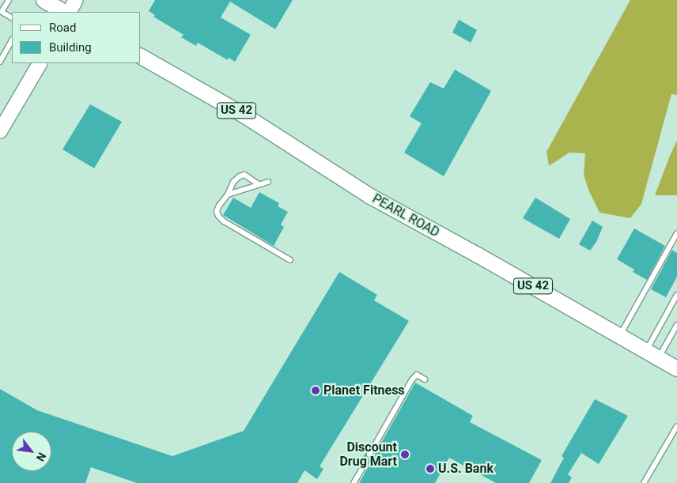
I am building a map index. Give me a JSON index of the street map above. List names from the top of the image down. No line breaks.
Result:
{"streets":{"main road":["US 42","PEARL ROAD"]},"places":["Planet Fitness","Discount Drug Mart","U.S. Bank"],"legend":["Road","Building"],"north":"bottom right"}
